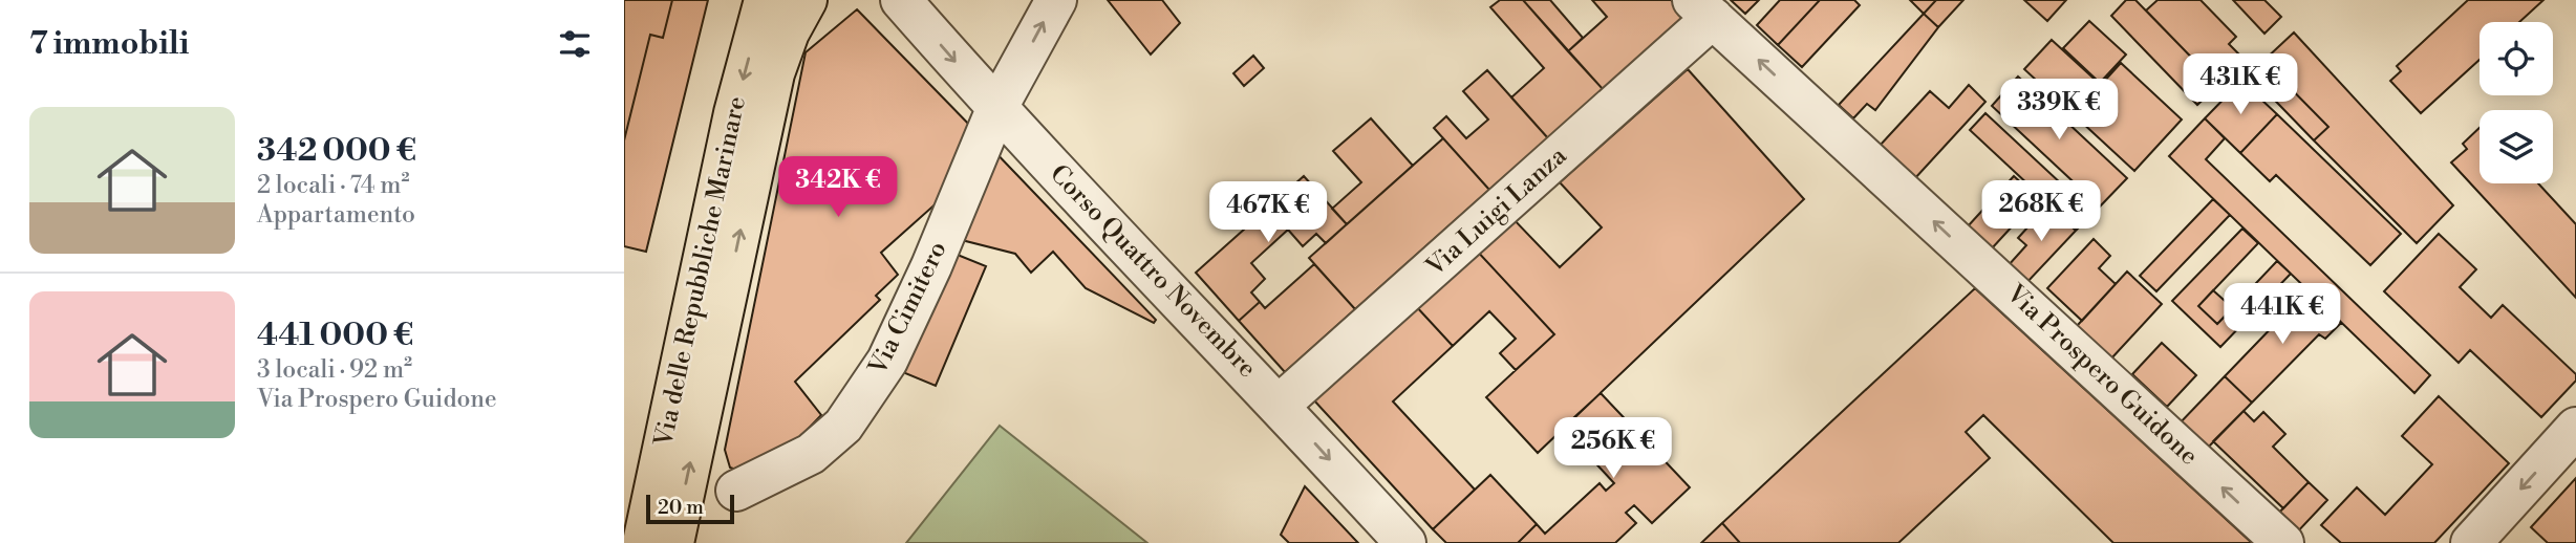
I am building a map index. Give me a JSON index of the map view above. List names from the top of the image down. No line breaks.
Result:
{"streets":{"main road":["Via delle Repubbliche Marinare"],"street":["Via Luigi Lanza","Corso Quattro Novembre","Via Cimitero","Via Prospero Guidone"]},"crossings":[["Via Luigi Lanza","Corso Quattro Novembre"],["Via Luigi Lanza","Via Prospero Guidone"],["Corso Quattro Novembre","Via Cimitero"]],"one_way":["Corso Quattro Novembre","Via Prospero Guidone"],"scale_bar":"20 m","page":{"heading":"7 immobili","price":["431K €","339K €","342K €","268K €","467K €","441K €","256K €"],"list":[{"name":"342 000 €","note":"2 locali · 74 m² · Appartamento"},{"name":"441 000 €","note":"3 locali · 92 m² · Via Prospero Guidone"}],"scale":"20 m"}}
